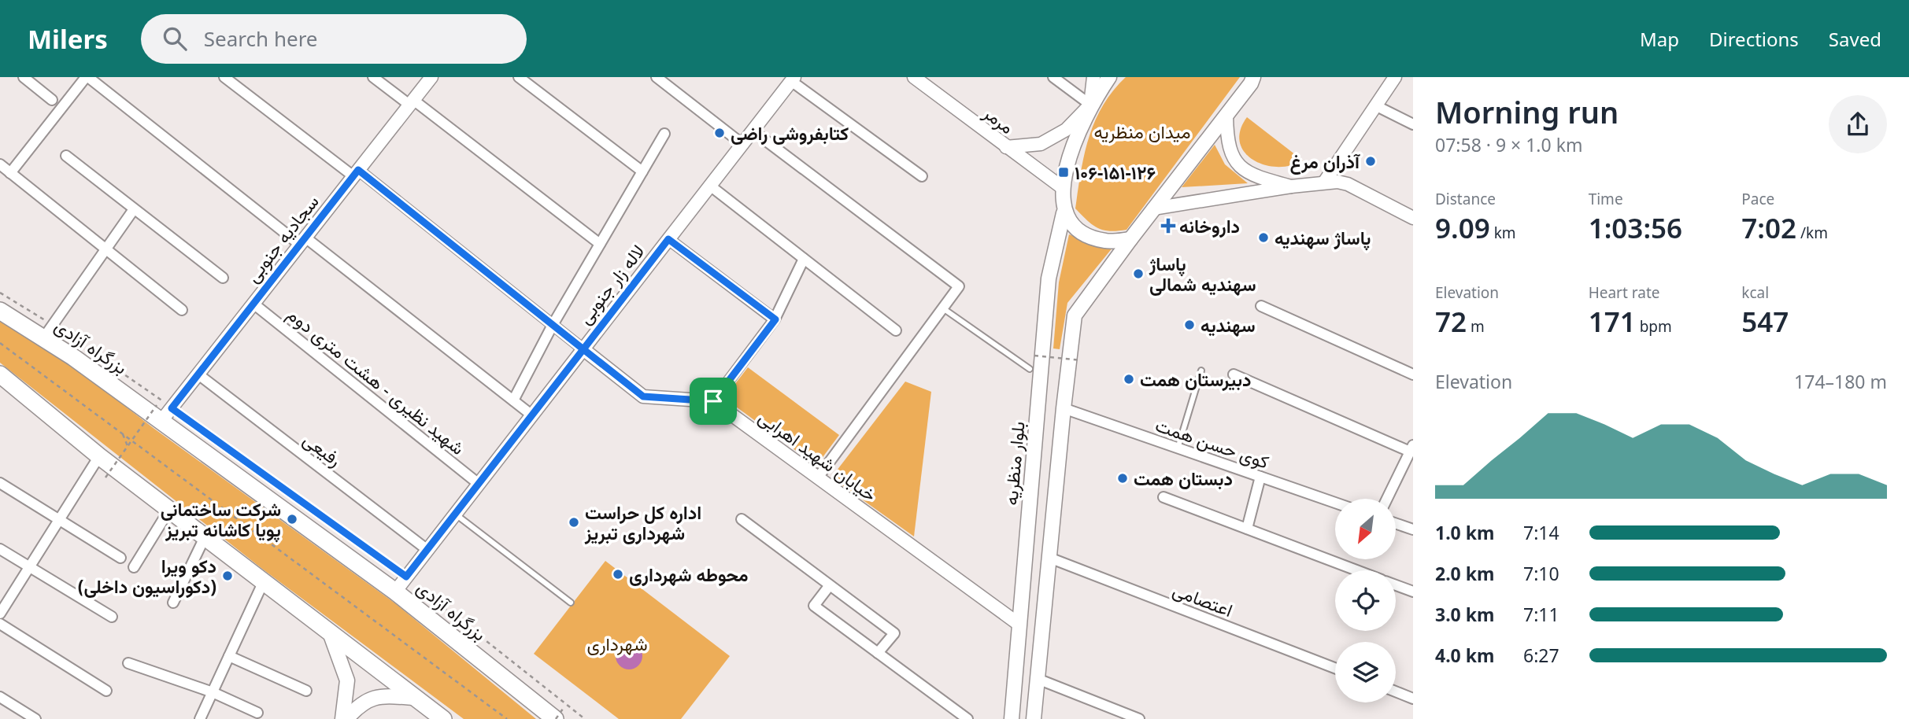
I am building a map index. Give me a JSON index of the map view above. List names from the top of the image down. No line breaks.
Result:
{"streets":{"highway":["بزرگراه آزادی"],"main road":["بلوار منظریه"],"street":["مرمر","سجادیه جنوبی","لاله زار جنوبی","شهید نظیری - هشت متری دوم","کوی حسن همت","رفیعی","خیابان شهید اهرابی","اعتصامی"]},"crossings":[["مرمر","بلوار منظریه"],["سجادیه جنوبی","بزرگراه آزادی"],["سجادیه جنوبی","شهید نظیری - هشت متری دوم"],["سجادیه جنوبی","رفیعی"],["لاله زار جنوبی","بزرگراه آزادی"],["لاله زار جنوبی","شهید نظیری - هشت متری دوم"],["لاله زار جنوبی","رفیعی"],["خیابان شهید اهرابی","بلوار منظریه"]],"parks":["میدان منظریه","شهرداری"],"places":{"other":["کتابفروشی راضی","آذران مرغ","پاساژ سهندیه","پاساژ سهندیه شمالی","سهندیه","دبیرستان همت","دبستان همت","شرکت ساختمانی پویا کاشانه تبریز","اداره کل حراست شهرداری تبریز","محوطه شهرداری","دکو ویرا (دکوراسیون داخلی)"],"transit":["۱۰۶-۱۵۱-۱۲۶"],"health":["داروخانه"]},"north":"bottom left","page":{"header":"Milers","search":"Search here","nav":["Map","Directions","Saved"],"heading":["Morning run","07:58 · 9 × 1.0 km"],"stats":[["Distance","9.09 km"],["Time","1:03:56"],["Pace","7:02 /km"],["Elevation","72 m"],["Heart rate","171 bpm"],["kcal","547"]],"chart":["Elevation","174–180 m"],"list":[{"name":"1.0 km","note":"7:14"},{"name":"2.0 km","note":"7:10"},{"name":"3.0 km","note":"7:11"},{"name":"4.0 km","note":"6:27"}]}}
